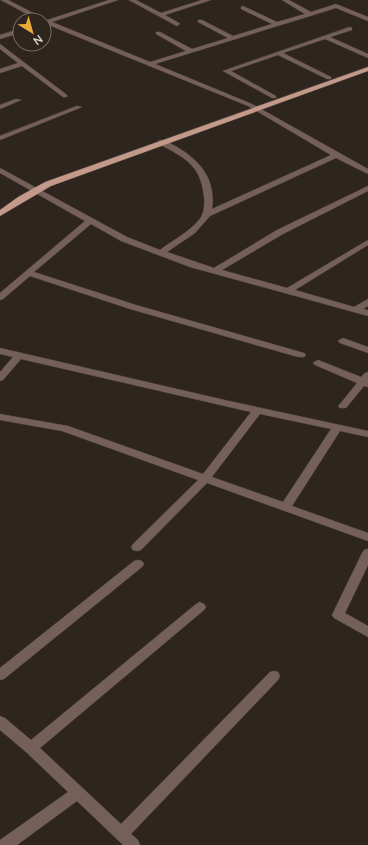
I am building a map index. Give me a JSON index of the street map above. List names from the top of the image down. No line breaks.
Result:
{"north":"bottom right"}
